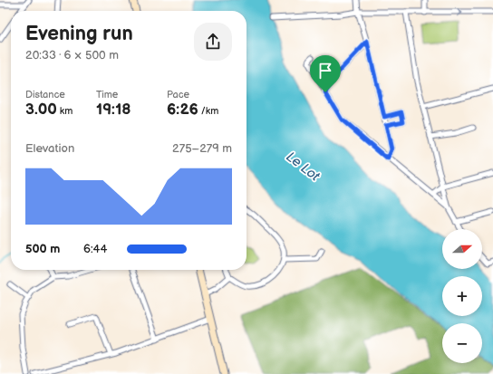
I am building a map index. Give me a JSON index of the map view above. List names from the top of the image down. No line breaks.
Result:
{"water":["Le Lot"],"north":"right","page":{"heading":["Evening run","20:33 · 6 × 500 m"],"stats":[["Distance","3.00 km"],["Time","19:18"],["Pace","6:26 /km"]],"chart":["Elevation","275–279 m"],"map_buttons":["+","−"],"list":[{"name":"500 m","note":"6:44"}]}}
